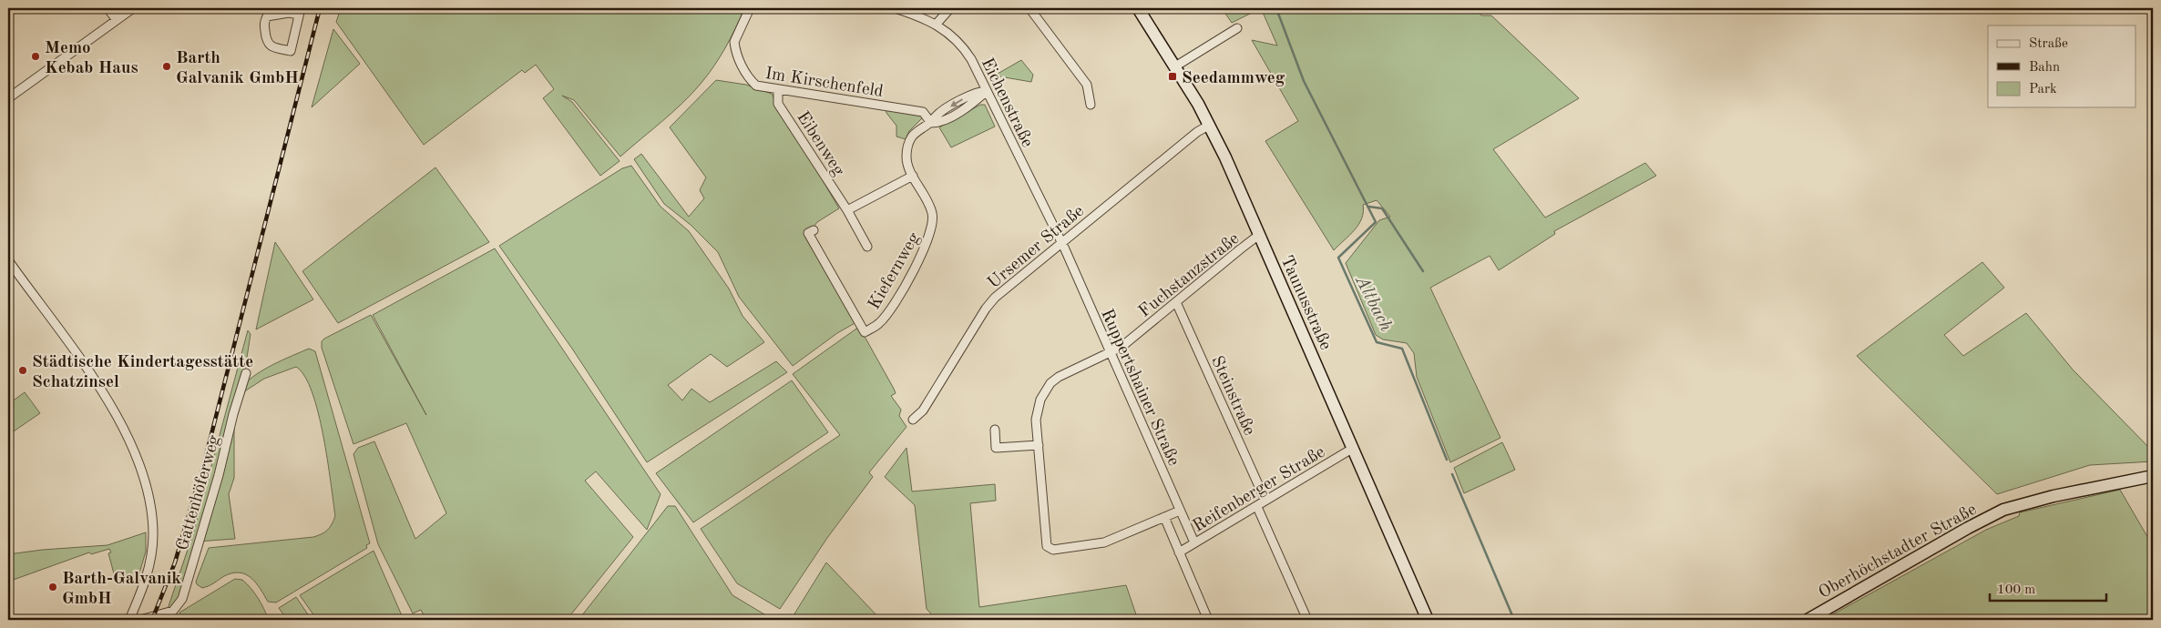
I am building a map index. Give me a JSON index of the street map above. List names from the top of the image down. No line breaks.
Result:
{"streets":{"street":["Im Kirschenfeld","Eichenstraße","Eibenweg","Ursemer Straße","Kiefernweg","Fuchstanzstraße","Taunusstraße","Ruppertshainer Straße","Steinstraße","Reifenberger Straße","Gattenhöferweg","Oberhöchstadter Straße"]},"crossings":[["Im Kirschenfeld","Eibenweg"],["Im Kirschenfeld","Kiefernweg"],["Eichenstraße","Ursemer Straße"],["Eichenstraße","Kiefernweg"],["Eichenstraße","Ruppertshainer Straße"],["Ursemer Straße","Taunusstraße"],["Ursemer Straße","Ruppertshainer Straße"],["Fuchstanzstraße","Taunusstraße"],["Fuchstanzstraße","Ruppertshainer Straße"],["Fuchstanzstraße","Steinstraße"],["Taunusstraße","Reifenberger Straße"],["Ruppertshainer Straße","Reifenberger Straße"],["Steinstraße","Reifenberger Straße"]],"water":["Altbach"],"places":{"other":["Memo Kebab Haus","Barth Galvanik GmbH","Städtische Kindertagesstätte Schatzinsel","Barth-Galvanik GmbH"],"transit":["Seedammweg"]},"legend":["Straße","Bahn","Park"],"scale_bar":"100 m"}
